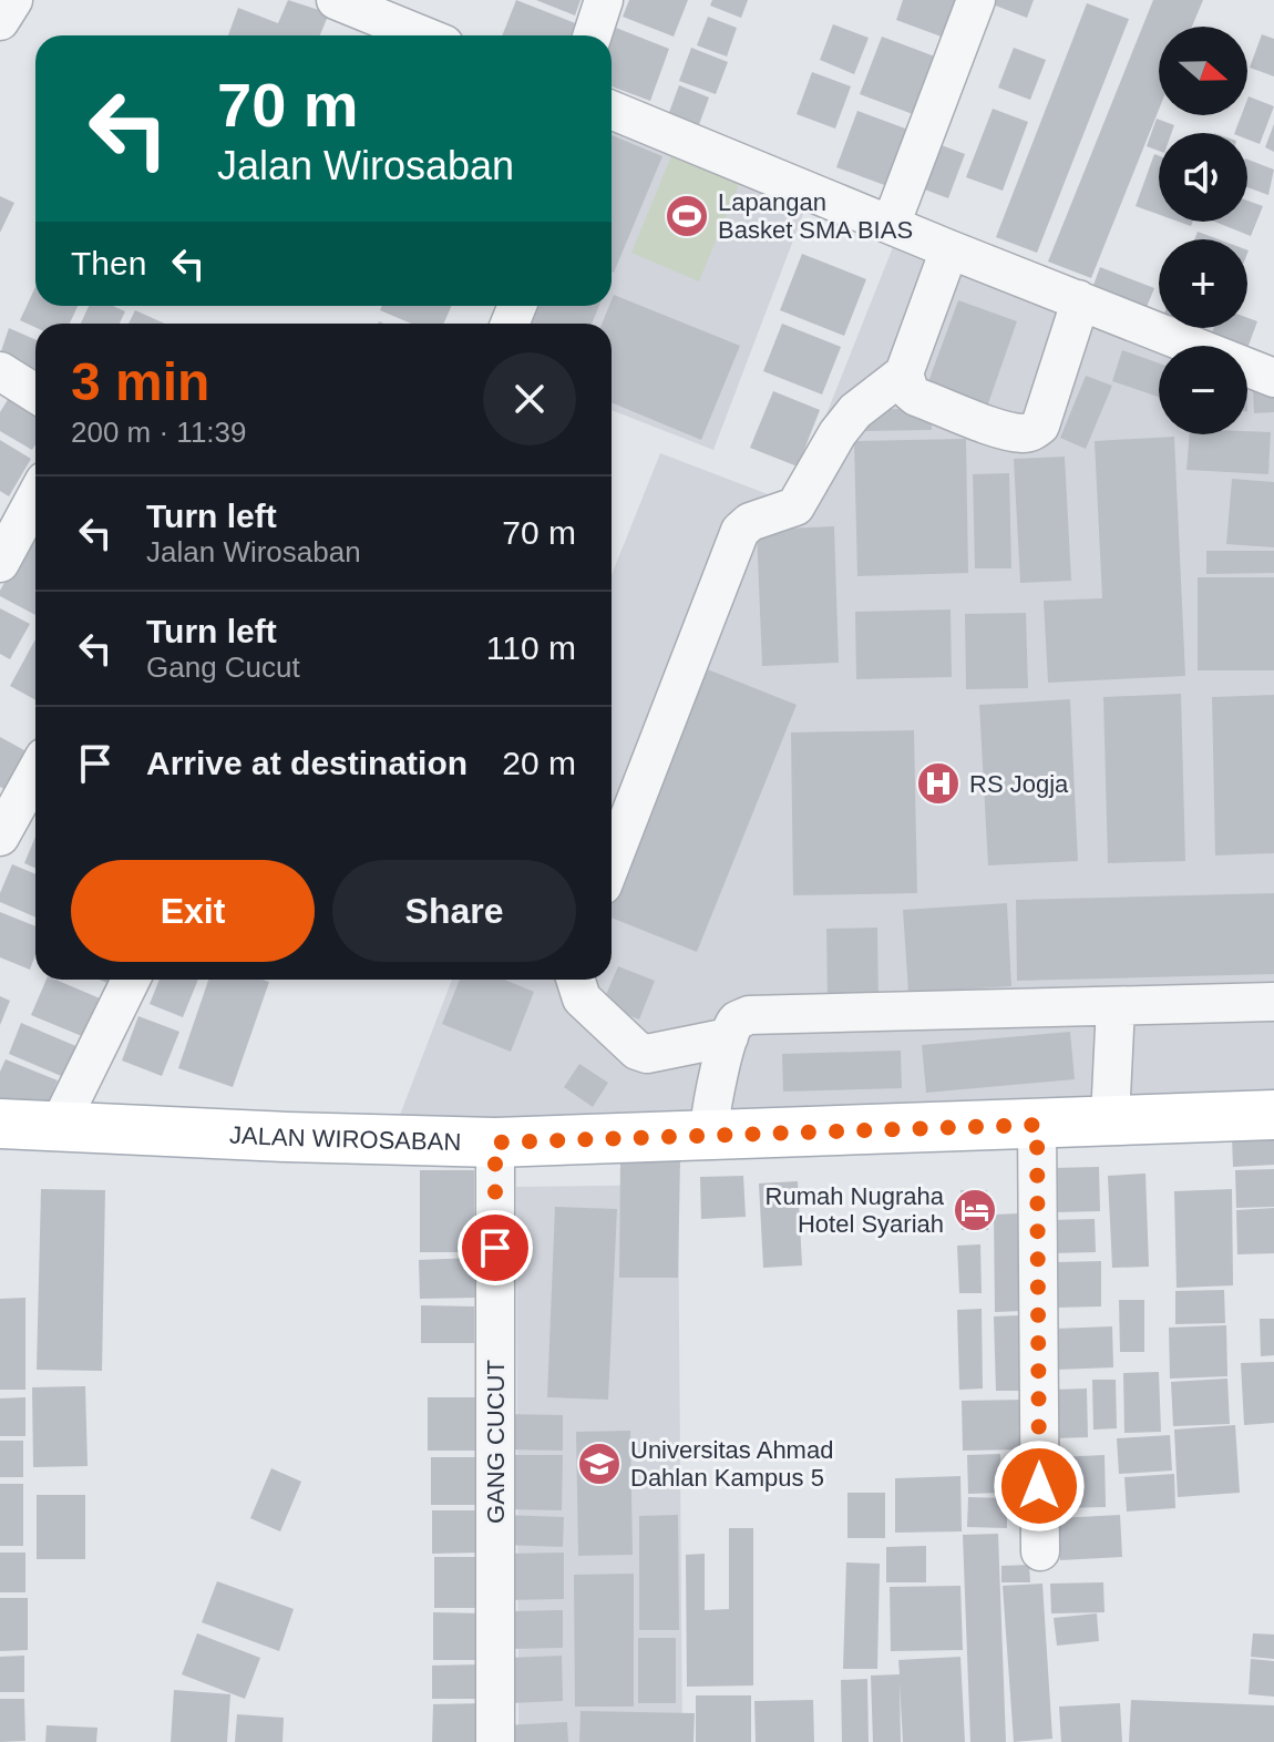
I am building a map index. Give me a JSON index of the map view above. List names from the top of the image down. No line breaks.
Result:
{"streets":{"main road":["JALAN WIROSABAN"],"street":["GANG CUCUT"]},"crossings":[["JALAN WIROSABAN","GANG CUCUT"]],"places":{"sports":["Lapangan Basket SMA BIAS"],"hospital":["RS Jogja"],"hotel":["Rumah Nugraha Hotel Syariah"],"school or university":["Universitas Ahmad Dahlan Kampus 5"]},"north":"right","page":{"map_buttons":["+","−"],"turn":["70 m","Jalan Wirosaban"],"then":"Then","heading":["3 min","200 m · 11:39"],"list":[{"name":"Turn left","note":"Jalan Wirosaban","value":"70 m"},{"name":"Turn left","note":"Gang Cucut","value":"110 m"},{"name":"Arrive at destination","value":"20 m"}],"buttons":["Exit","Share"]}}
